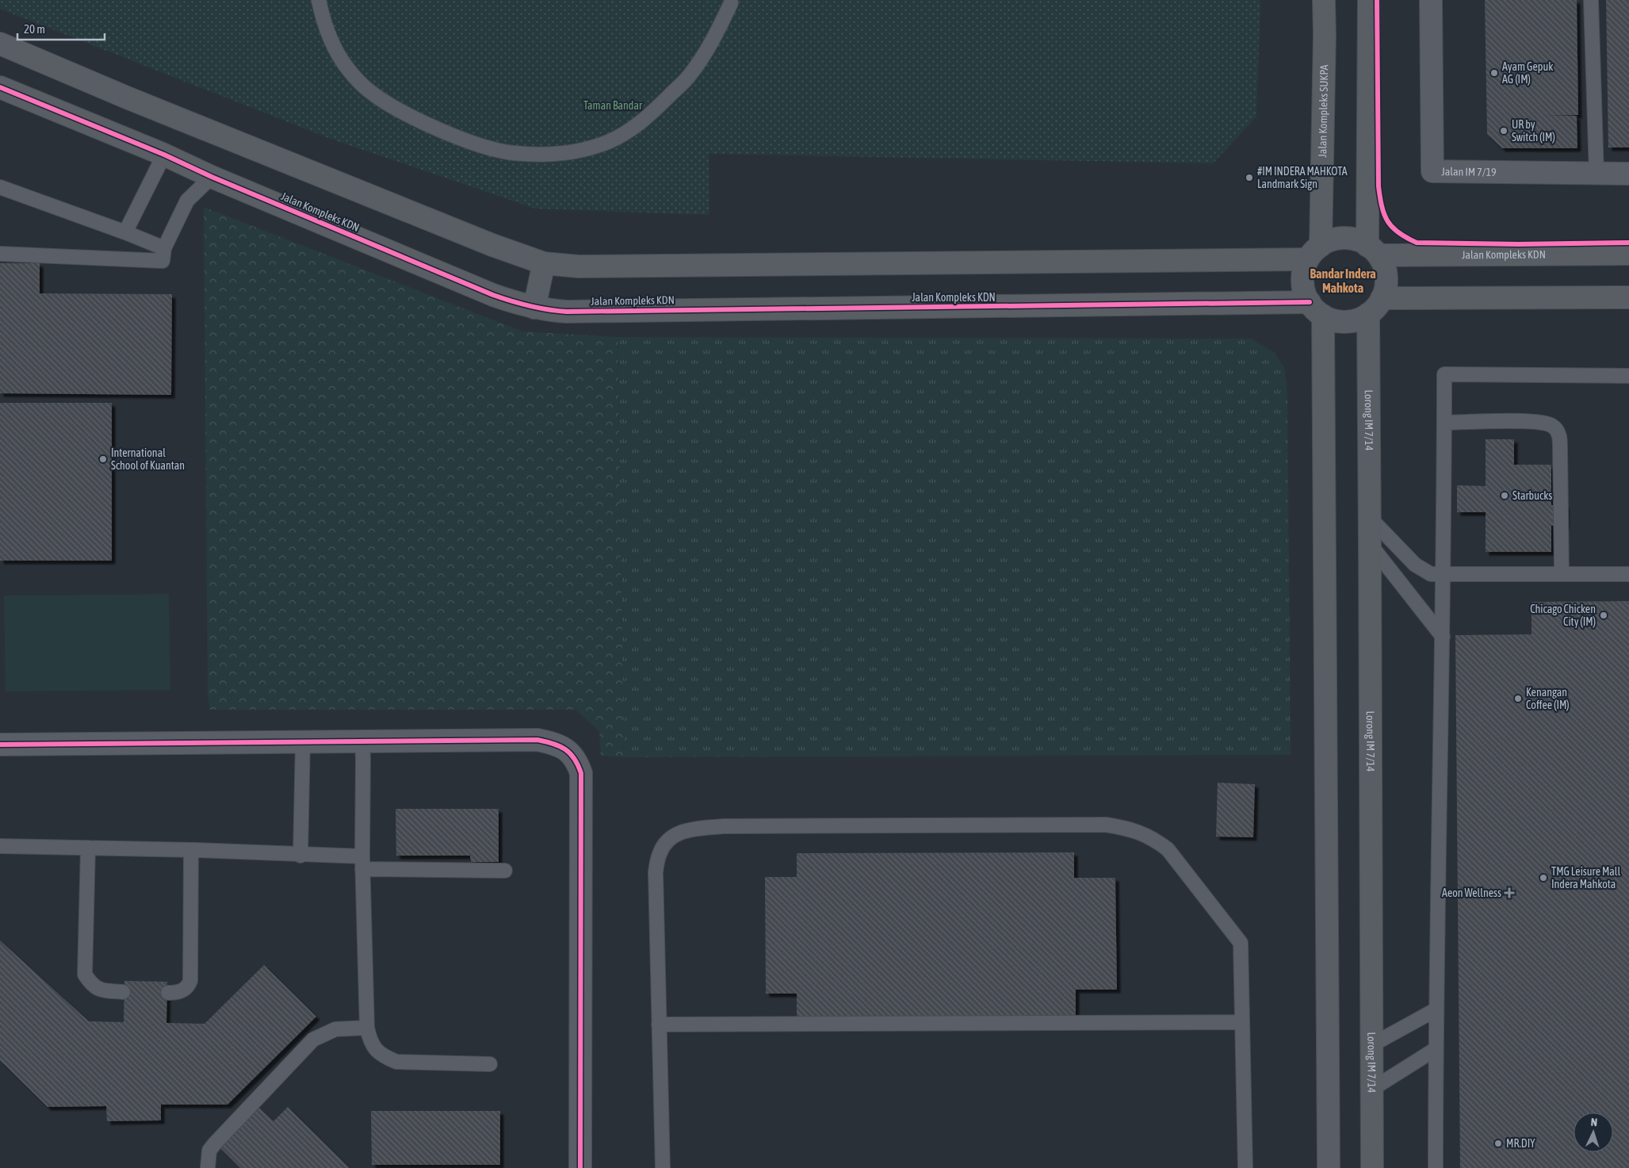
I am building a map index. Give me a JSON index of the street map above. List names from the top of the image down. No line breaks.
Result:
{"streets":{"street":["Jalan Kompleks SUKPA","Jalan IM 7/19","Jalan Kompleks KDN","Lorong IM 7/14"]},"crossings":[["Jalan Kompleks SUKPA","Jalan Kompleks KDN"],["Jalan Kompleks SUKPA","Lorong IM 7/14"],["Jalan Kompleks KDN","Lorong IM 7/14"]],"districts":["Bandar Indera Mahkota"],"parks":["Taman Bandar"],"places":{"other":["Ayam Gepuk AG (IM)","UR by Switch (IM)","#IM INDERA MAHKOTA Landmark Sign","International School of Kuantan","Starbucks","Chicago Chicken City (IM)","Kenangan Coffee (IM)","TMG Leisure Mall Indera Mahkota","MR.DIY"],"health":["Aeon Wellness"]},"scale_bar":"20 m","north":"top"}
